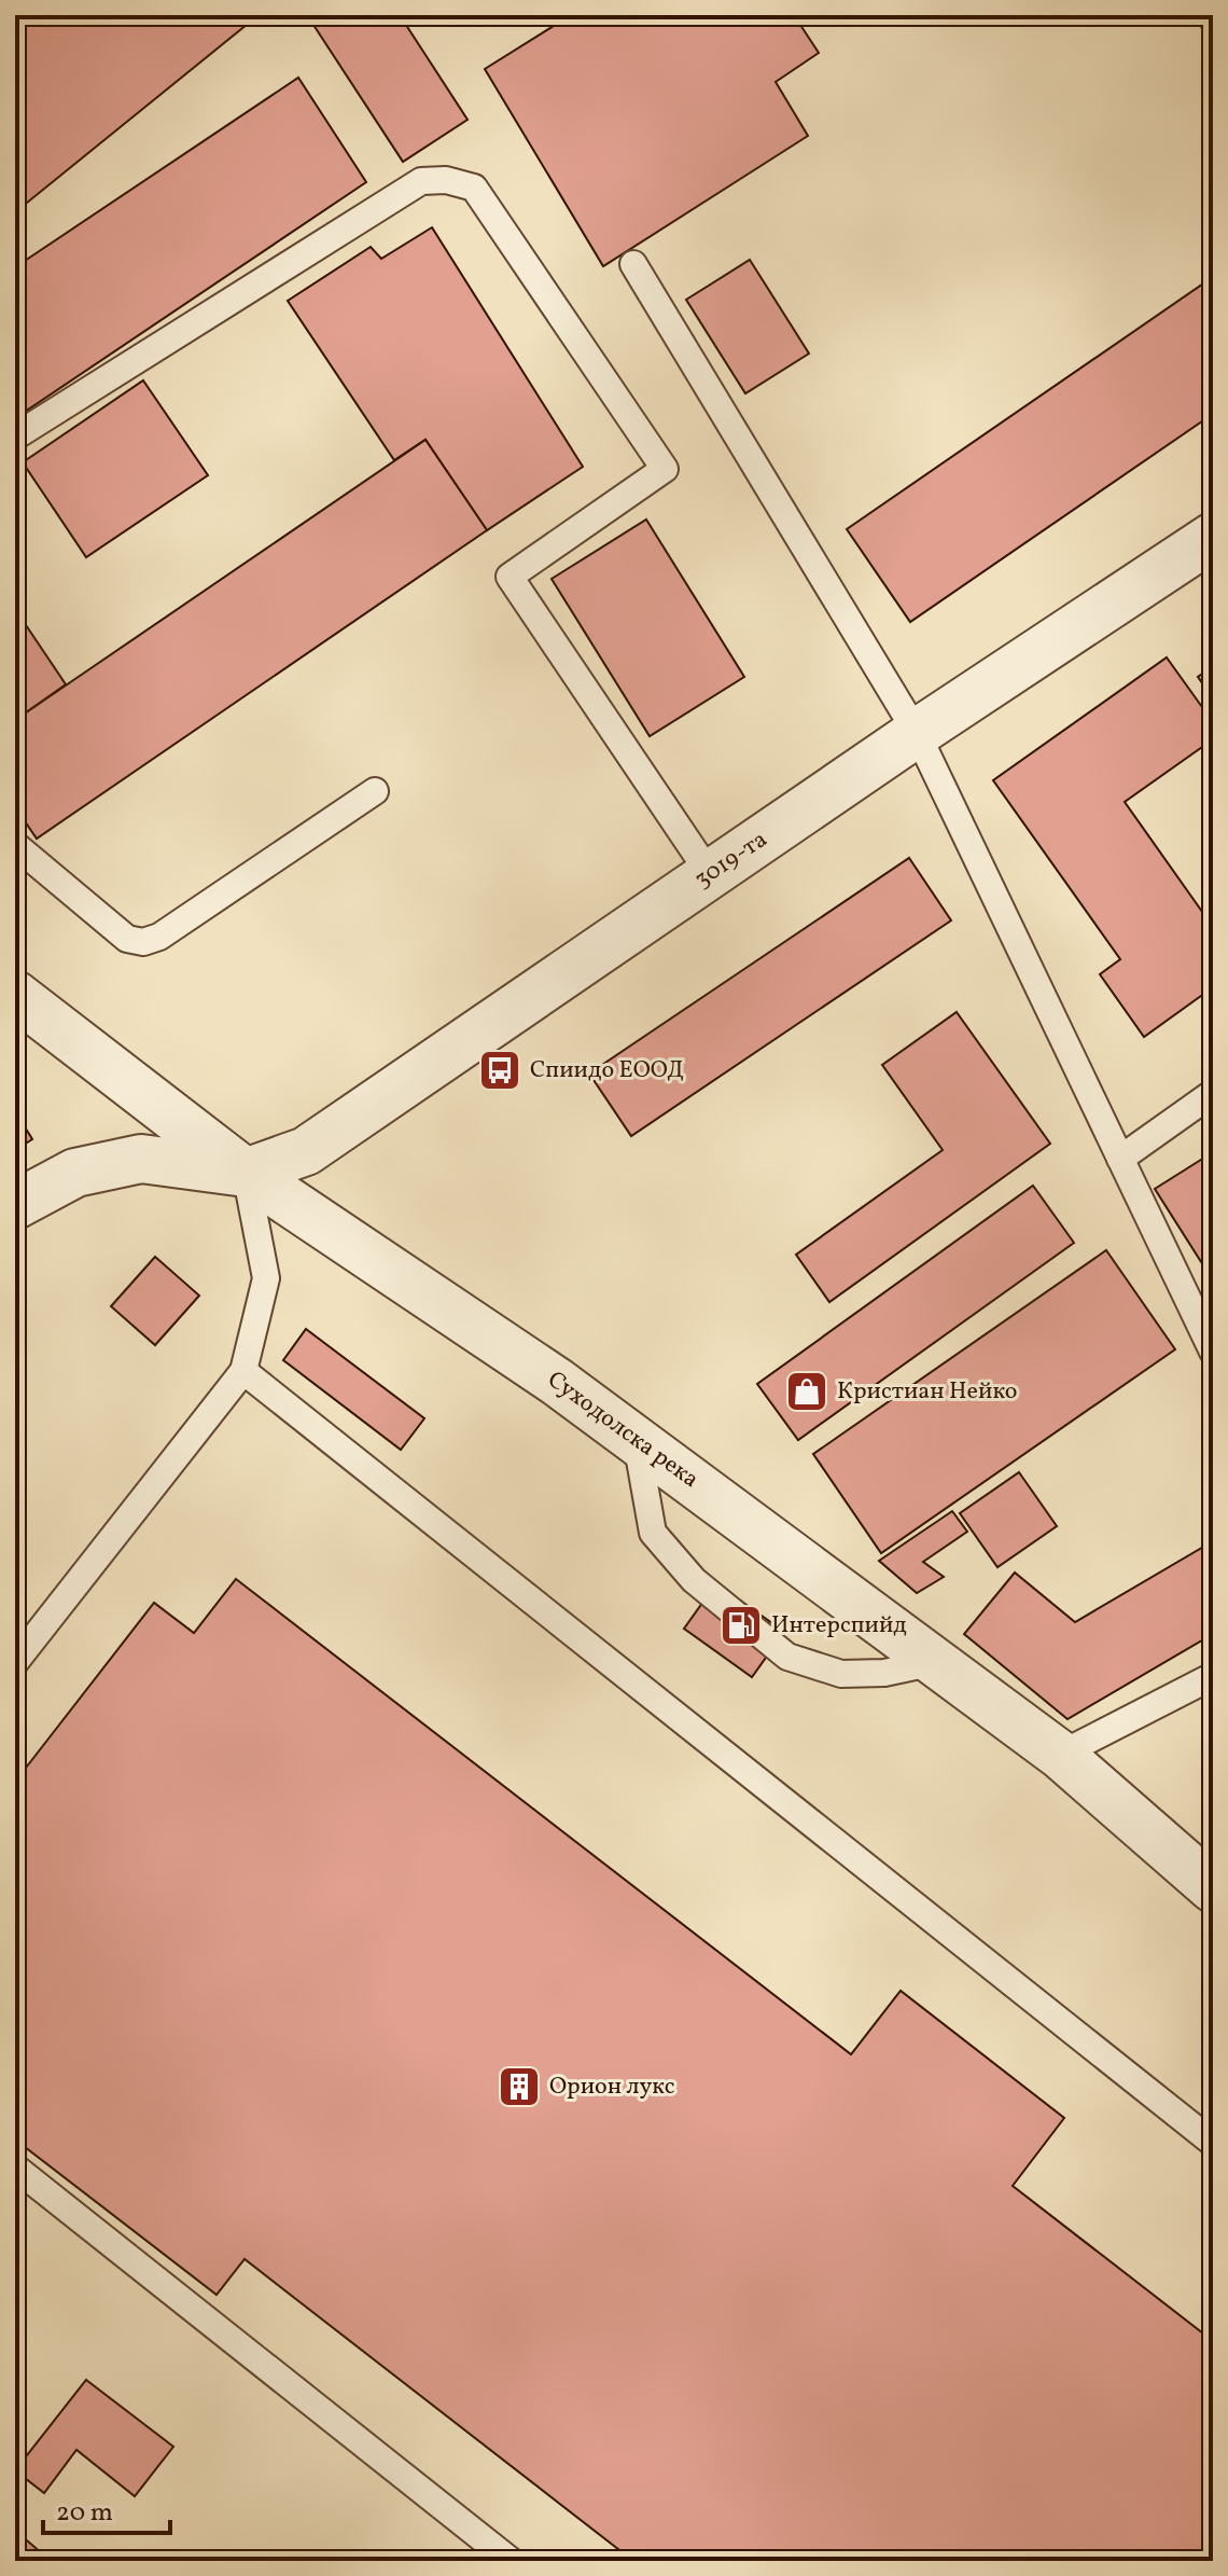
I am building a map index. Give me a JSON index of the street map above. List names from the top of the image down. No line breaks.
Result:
{"streets":{"street":["3019-та","Суходолска река"]},"crossings":[["3019-та","Суходолска река"]],"places":{"bus stop":["Спиидо ЕООД"],"shop":["Кристиан Нейко"],"fuel station":["Интерспийд"],"building":["Орион лукс"]},"scale_bar":"20 m"}
